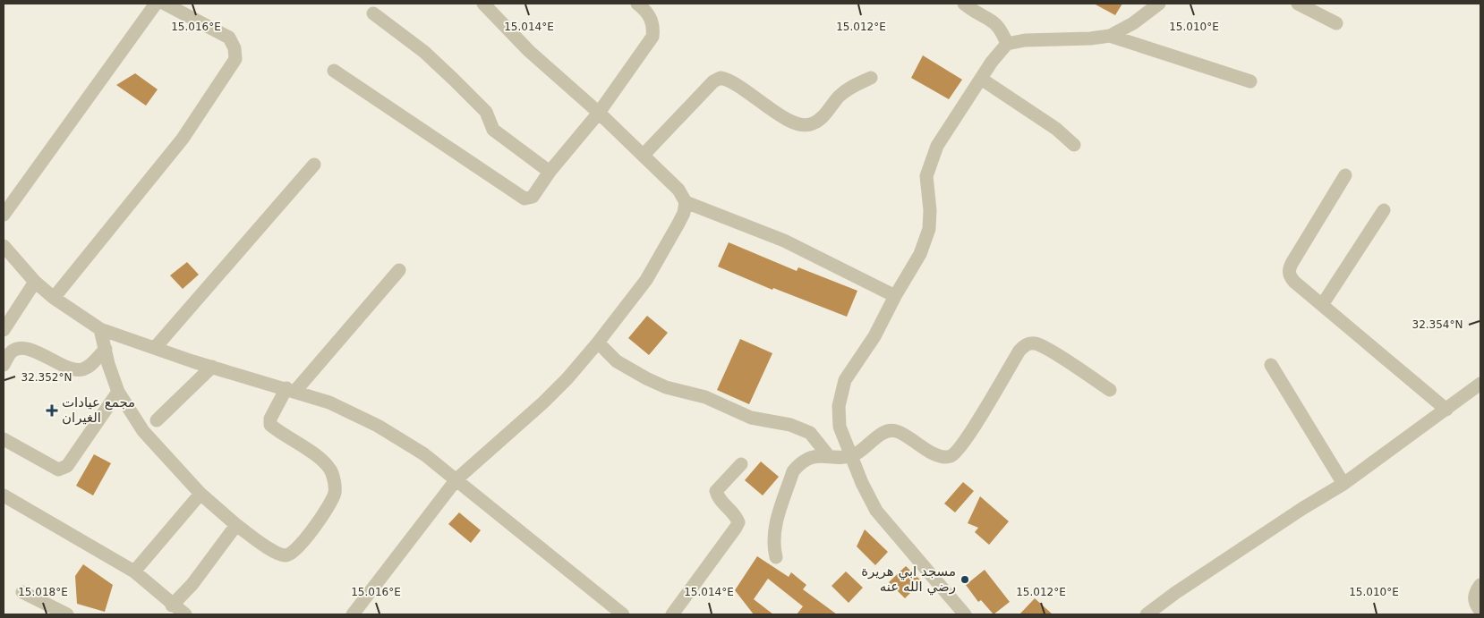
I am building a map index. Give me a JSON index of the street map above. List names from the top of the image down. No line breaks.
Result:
{"places":{"health":["مجمع عيادات الغيران"],"other":["مسجد ابي هريرة رضي الله عنه"]},"coordinates":["15.016°E","15.014°E","15.012°E","15.010°E","32.354°N","32.352°N","15.018°E"]}
